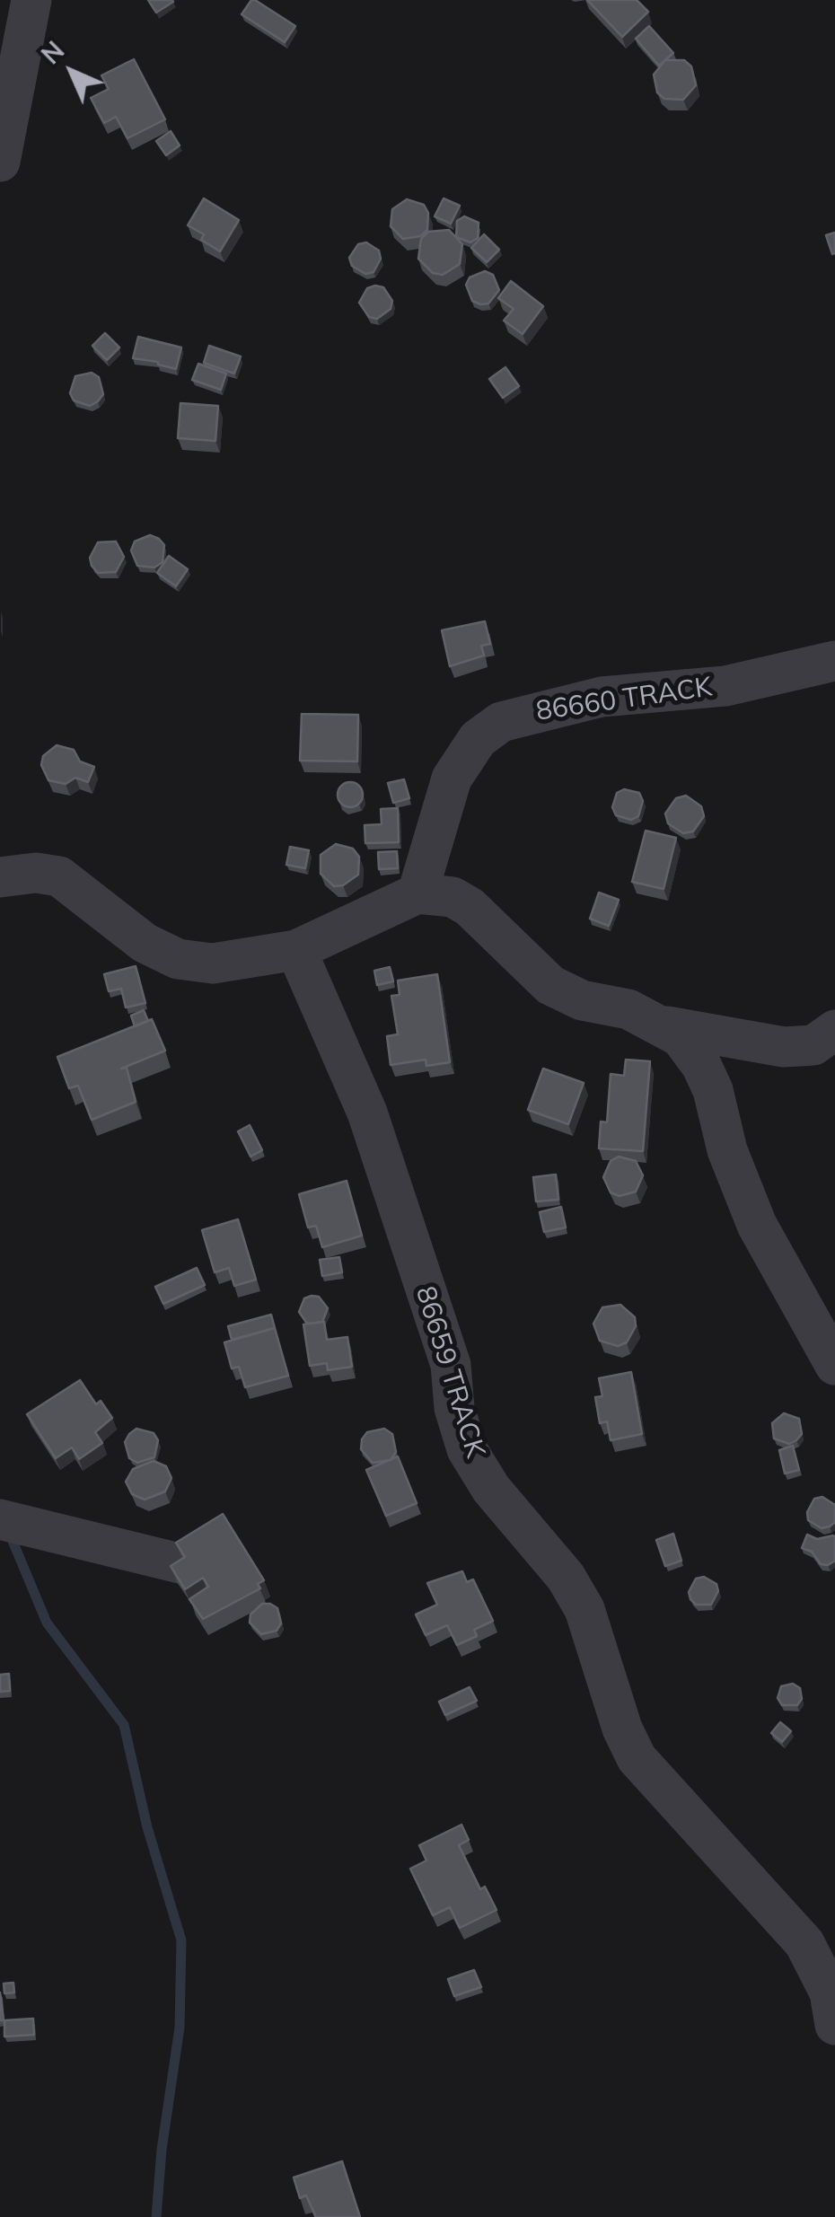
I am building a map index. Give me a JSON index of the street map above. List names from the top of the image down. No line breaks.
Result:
{"streets":{"street":["86660 TRACK","86659 TRACK"]},"north":"top left"}
